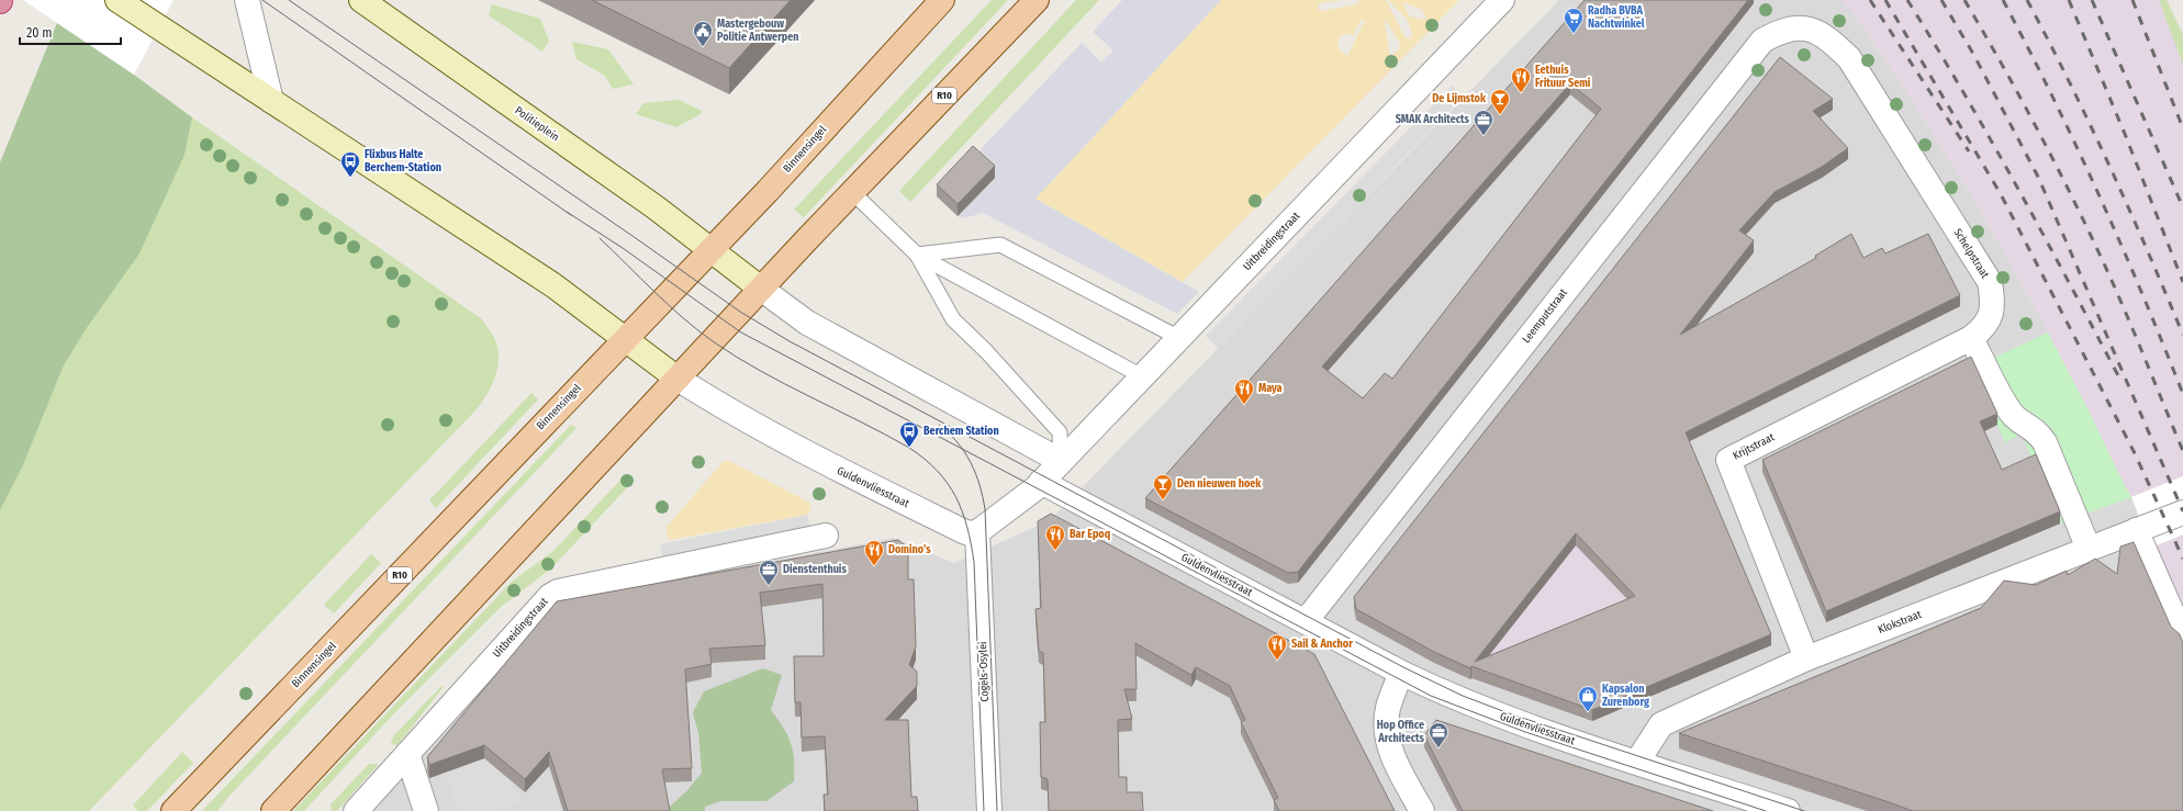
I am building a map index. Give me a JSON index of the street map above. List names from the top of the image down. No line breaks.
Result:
{"streets":{"main road":["R10","Binnensingel"],"street":["Politieplein","Uitbreidingstraat","Schelpstraat","Leemputstraat","Krijtstraat","Guldenvliesstraat","Klokstraat","Cogels-Osylei"]},"crossings":[["R10","Politieplein"],["R10","Guldenvliesstraat"],["Politieplein","Binnensingel"],["Uitbreidingstraat","Guldenvliesstraat"],["Schelpstraat","Leemputstraat"],["Schelpstraat","Krijtstraat"],["Leemputstraat","Guldenvliesstraat"],["Krijtstraat","Klokstraat"],["Guldenvliesstraat","Klokstraat"],["Guldenvliesstraat","Cogels-Osylei"]],"places":{"supermarket":["Radha BVBA Nachtwinkel"],"public building":["Mastergebouw Politie Antwerpen"],"restaurant":["Eethuis Frituur Semi","Maya","Bar Epoq","Domino's","Sail & Anchor"],"bar":["De Lijmstok","Den nieuwen hoek"],"office":["SMAK Architects","Dienstenthuis","Hop Office Architects"],"bus stop":["Flixbus Halte Berchem-Station","Berchem Station"],"shop":["Kapsalon Zurenborg"]},"scale_bar":"20 m"}
